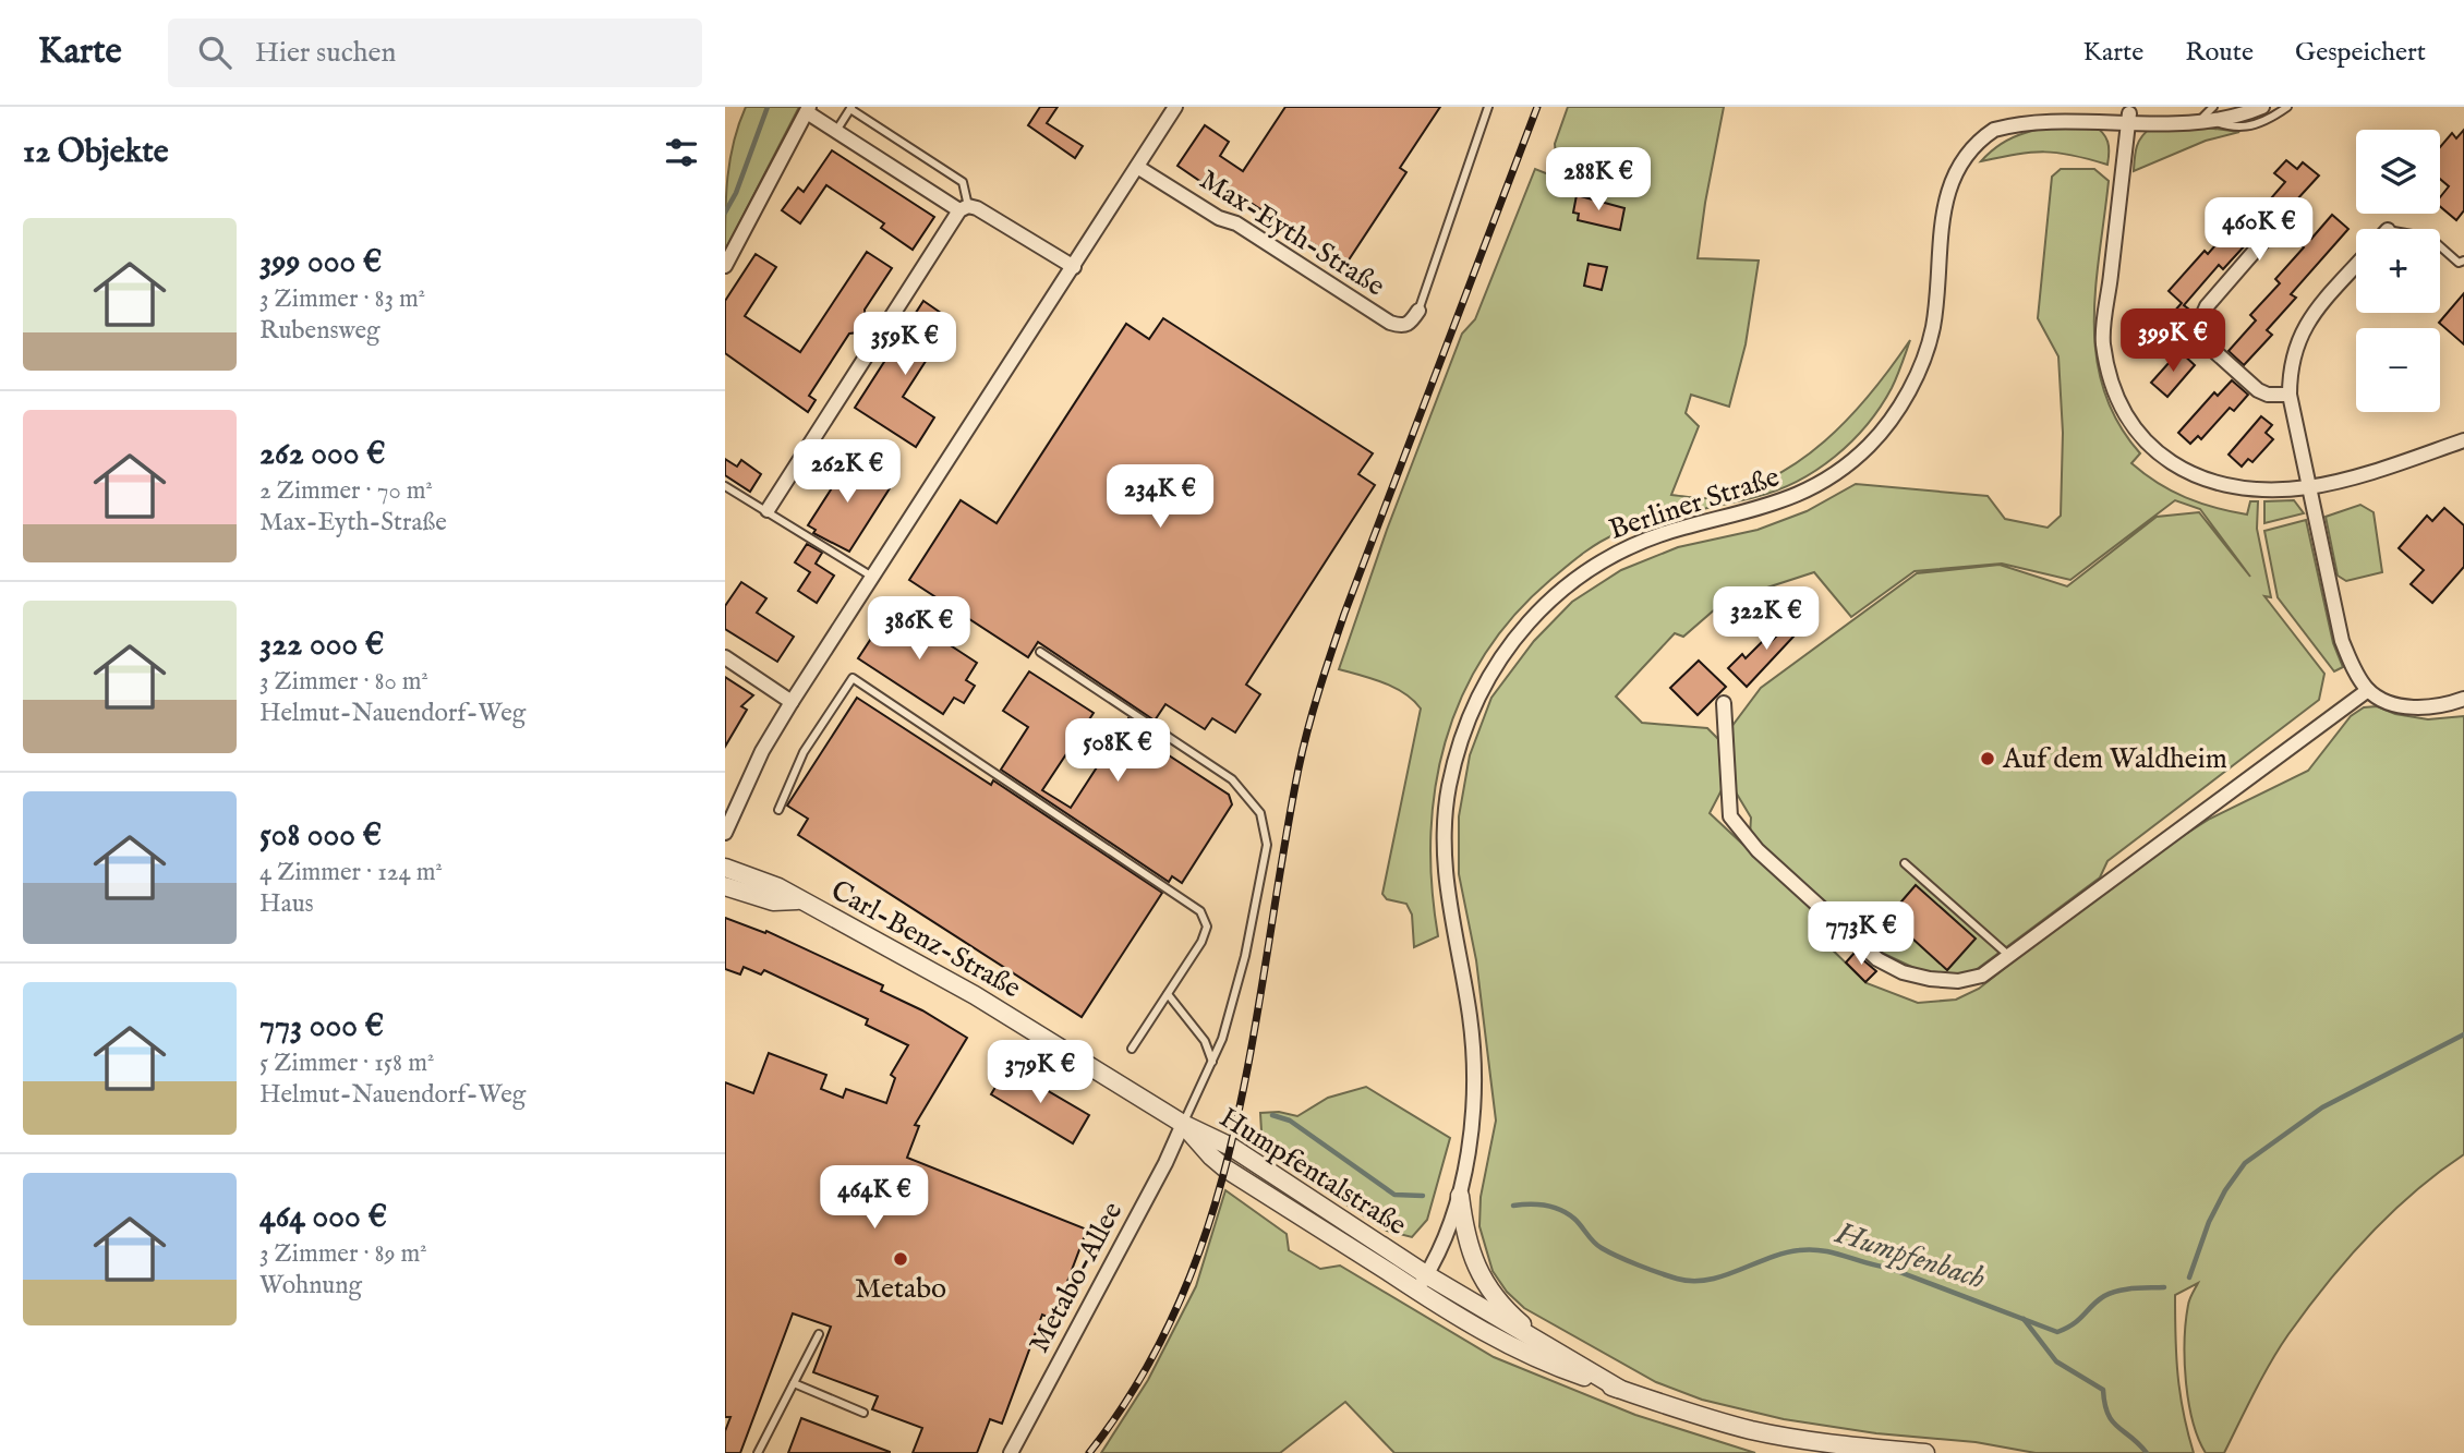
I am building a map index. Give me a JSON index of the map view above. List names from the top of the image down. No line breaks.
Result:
{"streets":{"street":["Max-Eyth-Straße","Berliner Straße","Carl-Benz-Straße","Humpfentalstraße","Metabo-Allee"]},"crossings":[["Berliner Straße","Humpfentalstraße"],["Carl-Benz-Straße","Humpfentalstraße"],["Carl-Benz-Straße","Metabo-Allee"],["Humpfentalstraße","Metabo-Allee"]],"water":["Humpfenbach"],"places":["Auf dem Waldheim","Metabo"],"page":{"header":"Karte","search":"Hier suchen","nav":["Karte","Route","Gespeichert"],"heading":"12 Objekte","map_buttons":["+","−"],"price":["288K €","460K €","399K €","359K €","262K €","234K €","322K €","386K €","508K €","773K €","379K €","464K €"],"list":[{"name":"399 000 €","note":"3 Zimmer · 83 m² · Rubensweg"},{"name":"262 000 €","note":"2 Zimmer · 70 m² · Max-Eyth-Straße"},{"name":"322 000 €","note":"3 Zimmer · 80 m² · Helmut-Nauendorf-Weg"},{"name":"508 000 €","note":"4 Zimmer · 124 m² · Haus"},{"name":"773 000 €","note":"5 Zimmer · 158 m² · Helmut-Nauendorf-Weg"},{"name":"464 000 €","note":"3 Zimmer · 89 m² · Wohnung"}]}}
